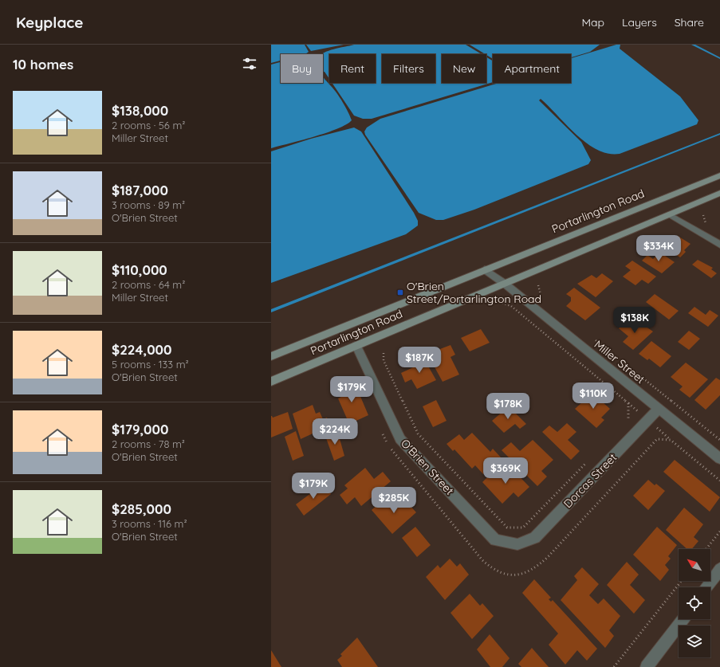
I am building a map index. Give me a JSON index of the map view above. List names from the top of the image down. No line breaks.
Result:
{"streets":{"main road":["Portarlington Road"],"street":["Miller Street","O'Brien Street","Dorcas Street"]},"crossings":[["Portarlington Road","Miller Street"],["Portarlington Road","O'Brien Street"],["Miller Street","Dorcas Street"],["O'Brien Street","Dorcas Street"]],"places":{"transit":["O'Brien Street/Portarlington Road"]},"north":"top left","page":{"header":"Keyplace","nav":["Map","Layers","Share"],"heading":"10 homes","chip":["Buy","Rent","Filters","New","Apartment"],"list":[{"name":"$138,000","note":"2 rooms · 56 m² · Miller Street"},{"name":"$187,000","note":"3 rooms · 89 m² · O'Brien Street"},{"name":"$110,000","note":"2 rooms · 64 m² · Miller Street"},{"name":"$224,000","note":"5 rooms · 133 m² · O'Brien Street"},{"name":"$179,000","note":"2 rooms · 78 m² · O'Brien Street"},{"name":"$285,000","note":"3 rooms · 116 m² · O'Brien Street"}],"price":["$334K","$138K","$187K","$179K","$110K","$178K","$224K","$369K","$179K","$285K"]}}
